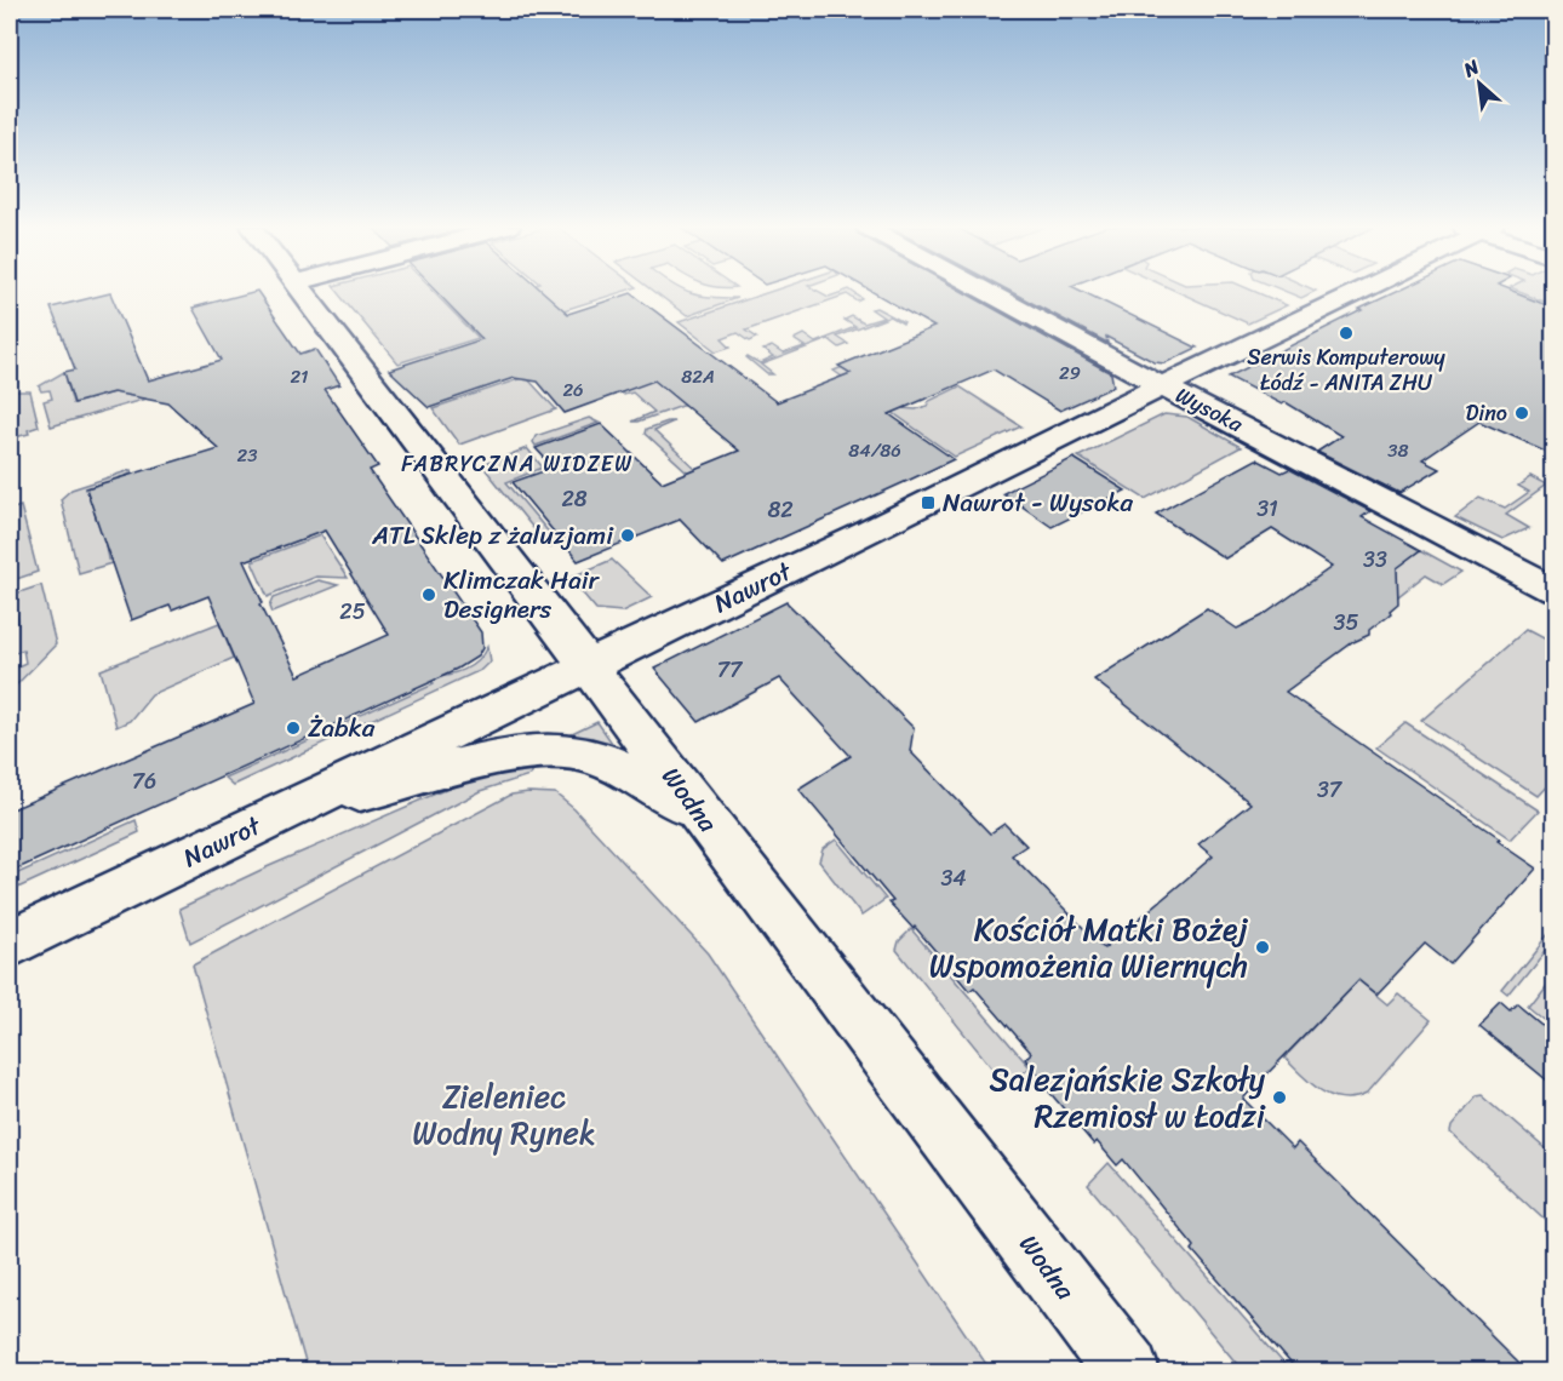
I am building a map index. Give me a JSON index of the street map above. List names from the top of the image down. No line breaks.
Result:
{"streets":{"street":["Wysoka","Nawrot","Wodna"]},"crossings":[["Wysoka","Nawrot"],["Nawrot","Wodna"]],"districts":["FABRYCZNA WIDZEW"],"parks":["Zieleniec Wodny Rynek"],"places":{"other":["Serwis Komputerowy Łódź - ANITA ZHU","Dino","ATL Sklep z żaluzjami","Klimczak Hair Designers","Żabka","Kościół Matki Bożej Wspomożenia Wiernych","Salezjańskie Szkoły Rzemiosł w Łodzi"],"transit":["Nawrot - Wysoka"]},"house_numbers":["29","21","82A","26","84/86","38","23","28","31","82","33","25","35","77","76","37","34"],"north":"top left"}
